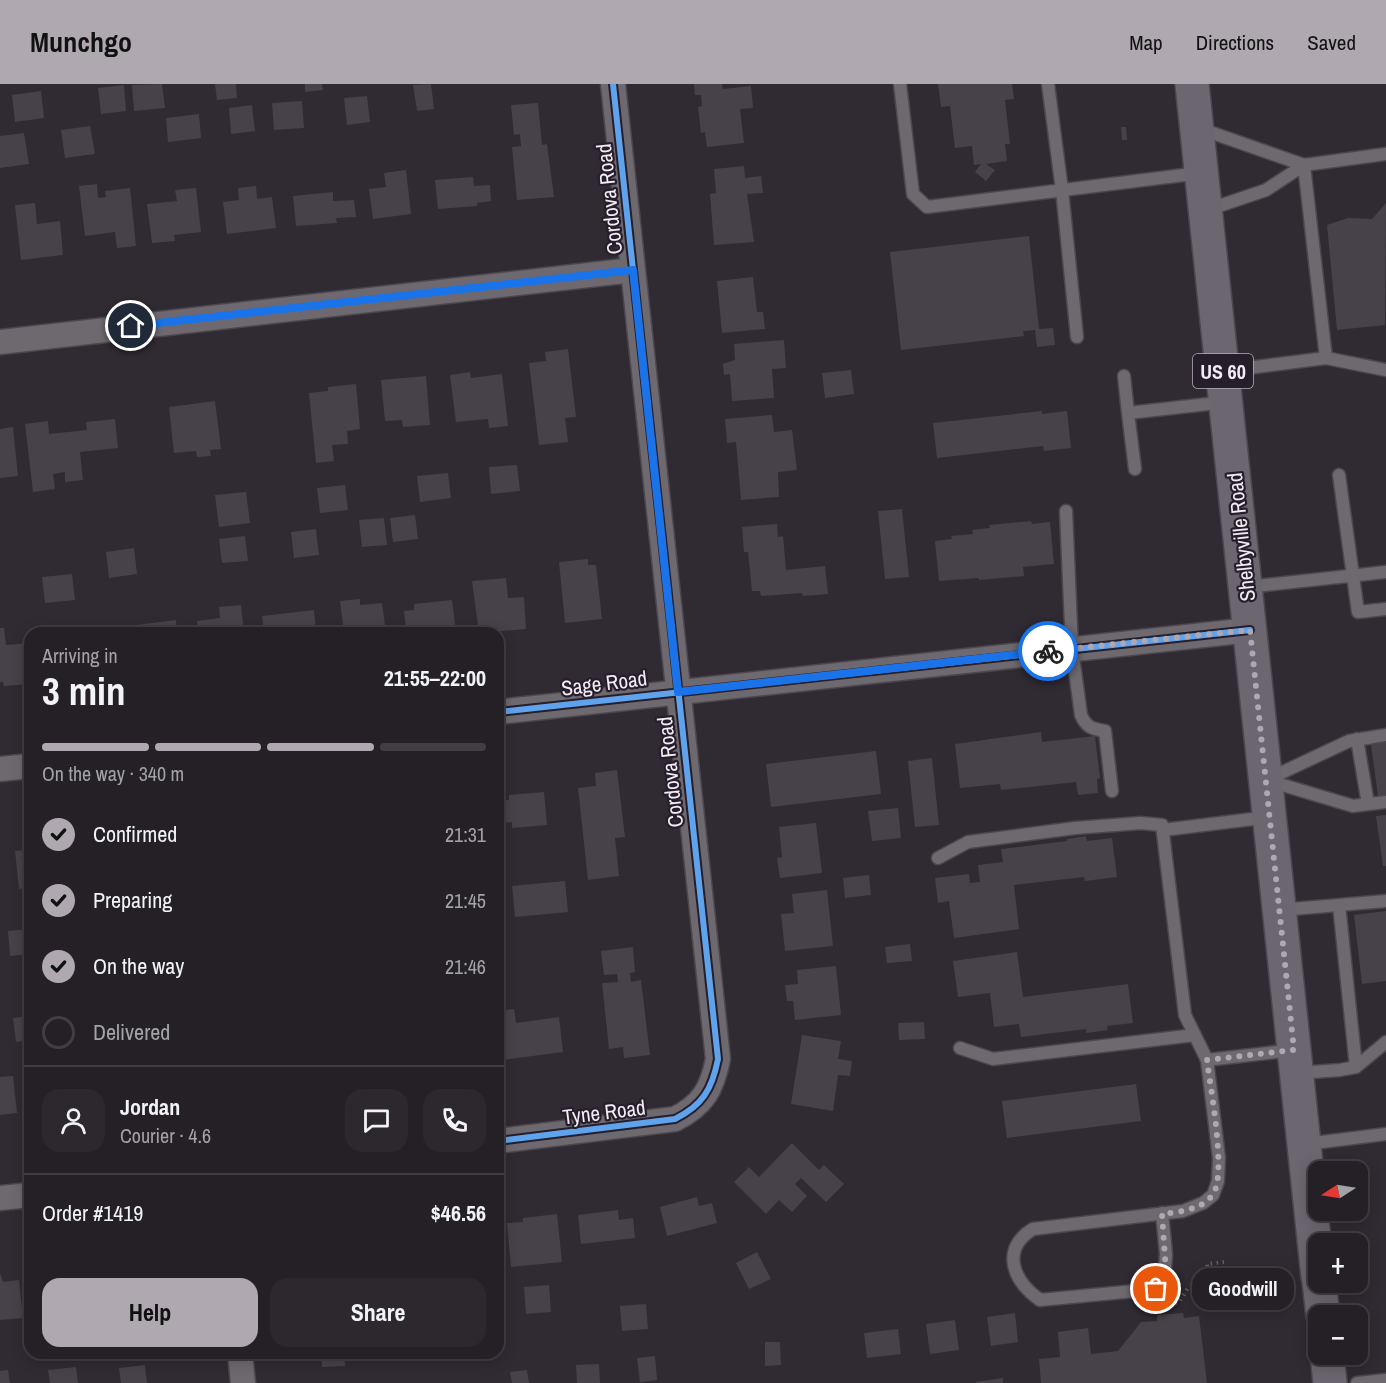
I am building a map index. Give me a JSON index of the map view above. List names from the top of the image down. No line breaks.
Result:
{"streets":{"main road":["US 60","Shelbyville Road"],"street":["Cordova Road","Sage Road","Tyne Road"]},"crossings":[["Cordova Road","Sage Road"],["Cordova Road","Tyne Road"],["Shelbyville Road","Sage Road"]],"places":["Goodwill"],"north":"left","page":{"header":"Munchgo","nav":["Map","Directions","Saved"],"heading":["3 min","Arriving in","21:55–22:00"],"panel":["Jordan","Courier · 4.6","Order #1419","$46.56"],"bar":"On the way · 340 m","list":[["Confirmed","21:31"],["Preparing","21:45"],["On the way","21:46"],"Delivered"],"map_buttons":["+","−"],"buttons":["Help","Share"],"bubble":"Goodwill"}}
